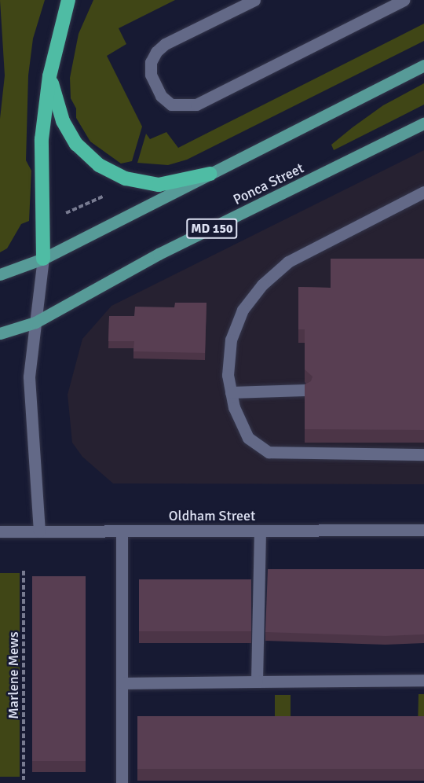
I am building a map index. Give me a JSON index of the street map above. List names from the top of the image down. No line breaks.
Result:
{"streets":{"main road":["Ponca Street","MD 150"],"street":["Oldham Street"],"path":["Marlene Mews"]}}
